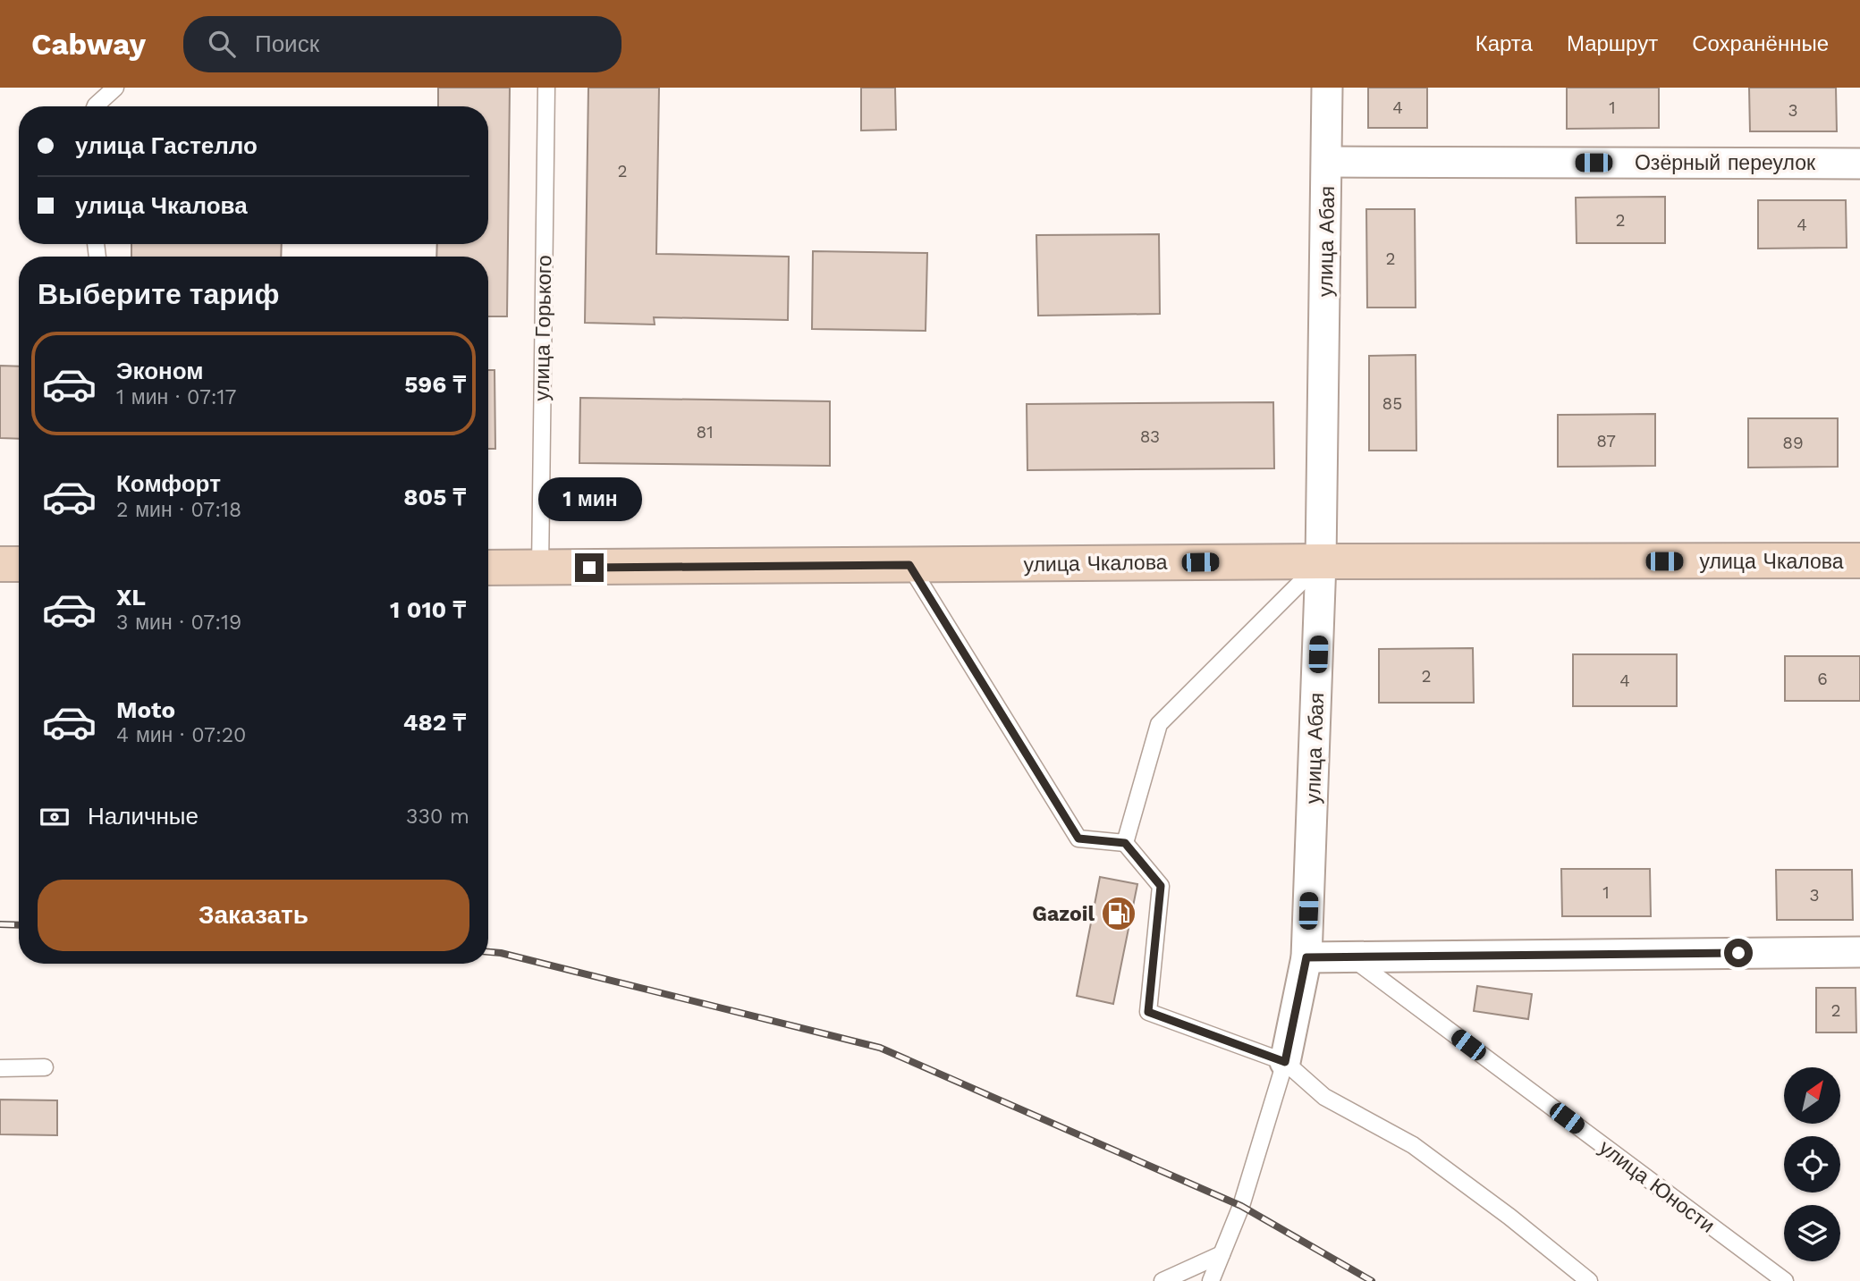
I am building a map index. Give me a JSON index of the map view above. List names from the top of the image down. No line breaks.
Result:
{"streets":{"main road":["улица Чкалова"],"street":["Озёрный переулок","улица Абая"],"lane":["улица Горького","улица Юности"]},"crossings":[["Озёрный переулок","улица Абая"],["улица Абая","улица Чкалова"],["улица Горького","улица Чкалова"]],"places":{"fuel station":["Gazoil"]},"house_numbers":["4","1","3","2","2","4","2","85","81","83","87","89","2","6","4","1","3","2"],"north":"top right","page":{"header":"Cabway","search":"Поиск","nav":["Карта","Маршрут","Сохранённые"],"banner":["улица Гастелло","улица Чкалова"],"heading":"Выберите тариф","list":[{"name":"Эконом","note":"1 мин · 07:17","value":"596 ₸"},{"name":"Комфорт","note":"2 мин · 07:18","value":"805 ₸"},{"name":"XL","note":"3 мин · 07:19","value":"1 010 ₸"},{"name":"Moto","note":"4 мин · 07:20","value":"482 ₸"}],"bubble":"1 мин","pay":["Наличные","330 m"],"buttons":"Заказать"}}
